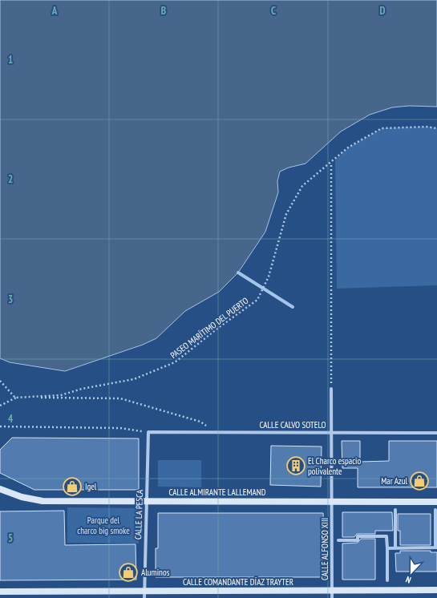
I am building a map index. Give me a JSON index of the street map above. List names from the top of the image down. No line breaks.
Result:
{"streets":{"main road":["CALLE ALMIRANTE LALLEMAND","CALLE COMANDANTE DÍAZ TRAYTER"],"street":["CALLE CALVO SOTELO","CALLE LA PESCA","CALLE ALFONSO XIII"],"path":["PASEO MARÍTIMO DEL PUERTO"]},"crossings":[["CALLE CALVO SOTELO","CALLE LA PESCA"],["CALLE CALVO SOTELO","CALLE ALFONSO XIII"],["CALLE ALMIRANTE LALLEMAND","CALLE LA PESCA"],["CALLE ALMIRANTE LALLEMAND","CALLE ALFONSO XIII"],["CALLE LA PESCA","CALLE COMANDANTE DÍAZ TRAYTER"],["CALLE ALFONSO XIII","CALLE COMANDANTE DÍAZ TRAYTER"]],"parks":["Parque del charco big smoke"],"places":{"building":["El Charco espacio polivalente"],"shop":["Mar Azul","Igel","Aluminos"]},"north":"bottom","grid":{"columns":["A","B","C","D"],"rows":["1","2","3","4","5"]}}
